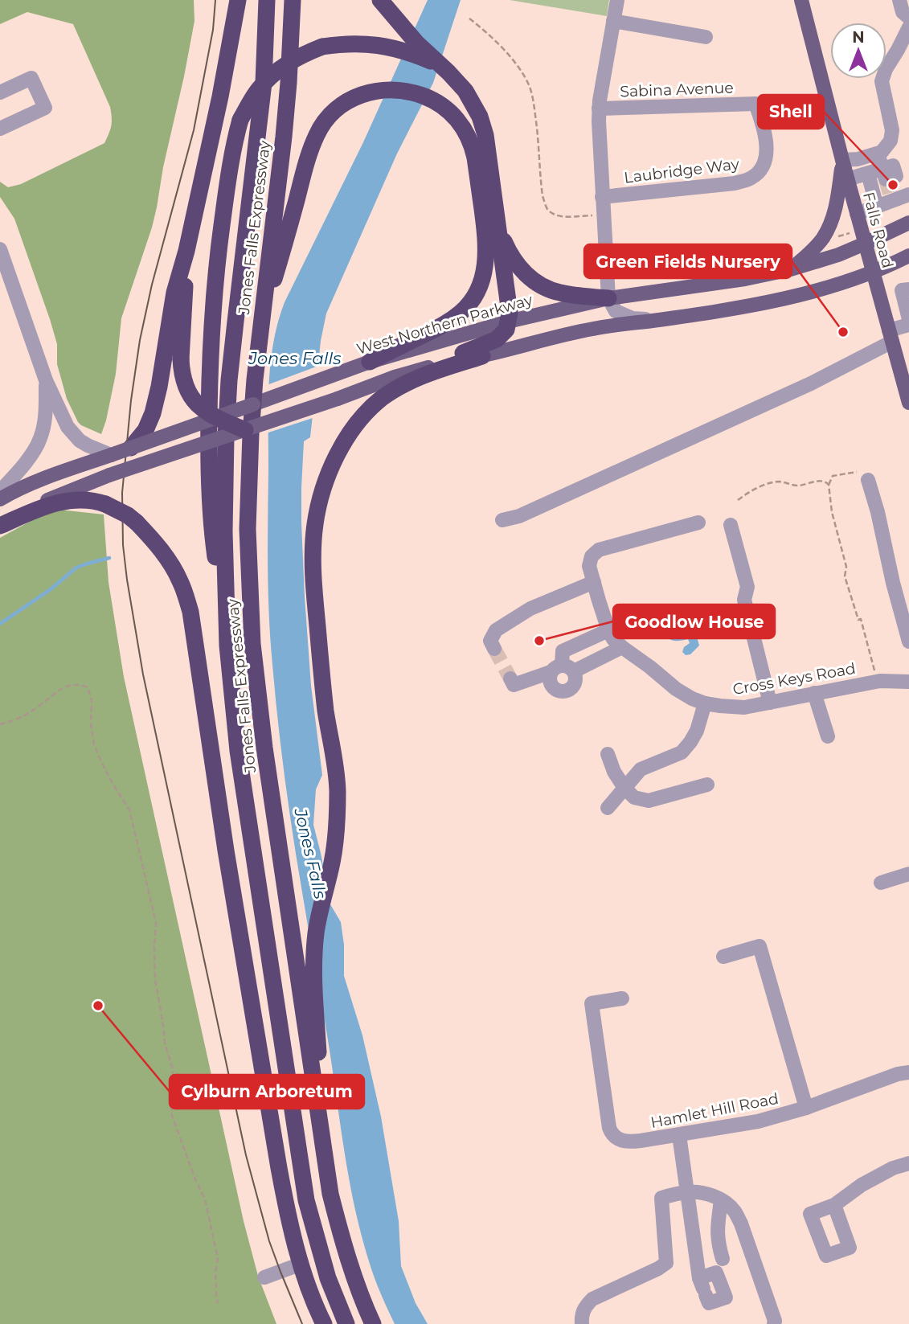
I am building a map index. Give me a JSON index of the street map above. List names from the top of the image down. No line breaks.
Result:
{"streets":{"highway":["Jones Falls Expressway"],"main road":["Falls Road","West Northern Parkway"],"street":["Sabina Avenue","Laubridge Way","Cross Keys Road","Hamlet Hill Road"]},"crossings":[["Sabina Avenue","Laubridge Way"],["Falls Road","West Northern Parkway"]],"water":["Jones Falls"],"places":["Shell","Green Fields Nursery","Goodlow House","Cylburn Arboretum"],"north":"top"}
